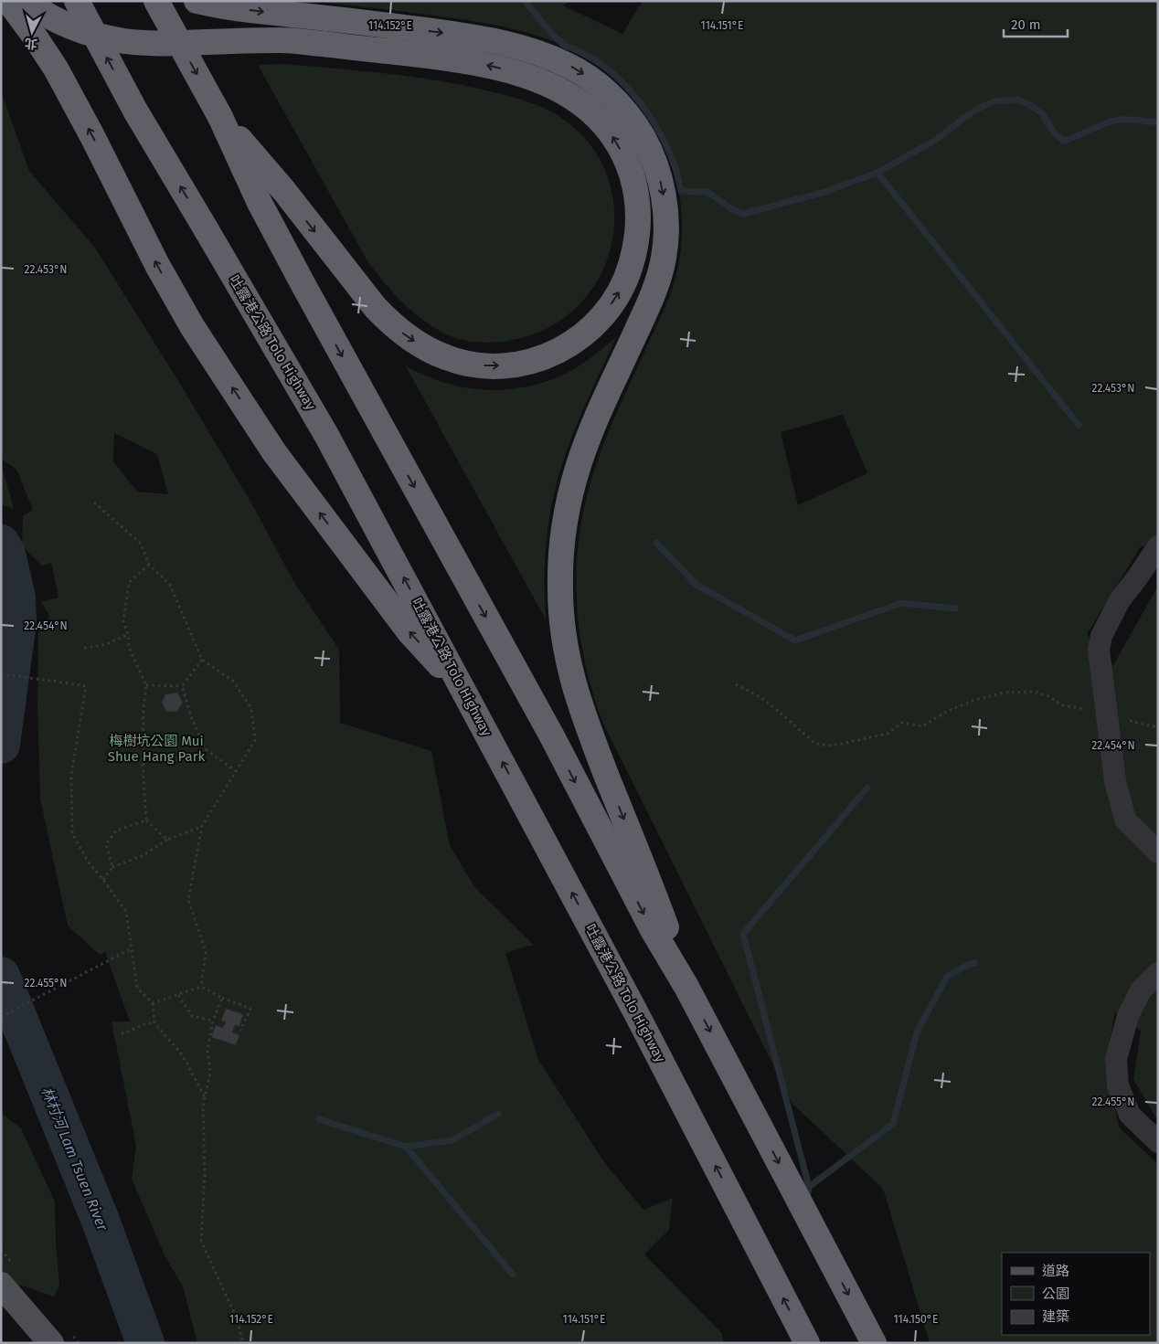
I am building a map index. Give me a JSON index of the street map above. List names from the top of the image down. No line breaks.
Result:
{"streets":{"highway":["吐露港公路 Tolo Highway"]},"water":["林村河 Lam Tsuen River"],"parks":["梅樹坑公園 Mui Shue Hang Park"],"legend":["道路","公園","建築"],"scale_bar":"20 m","north":"bottom","coordinates":["114.152°E","114.151°E","22.453°N","22.454°N","22.455°N","114.150°E"]}
